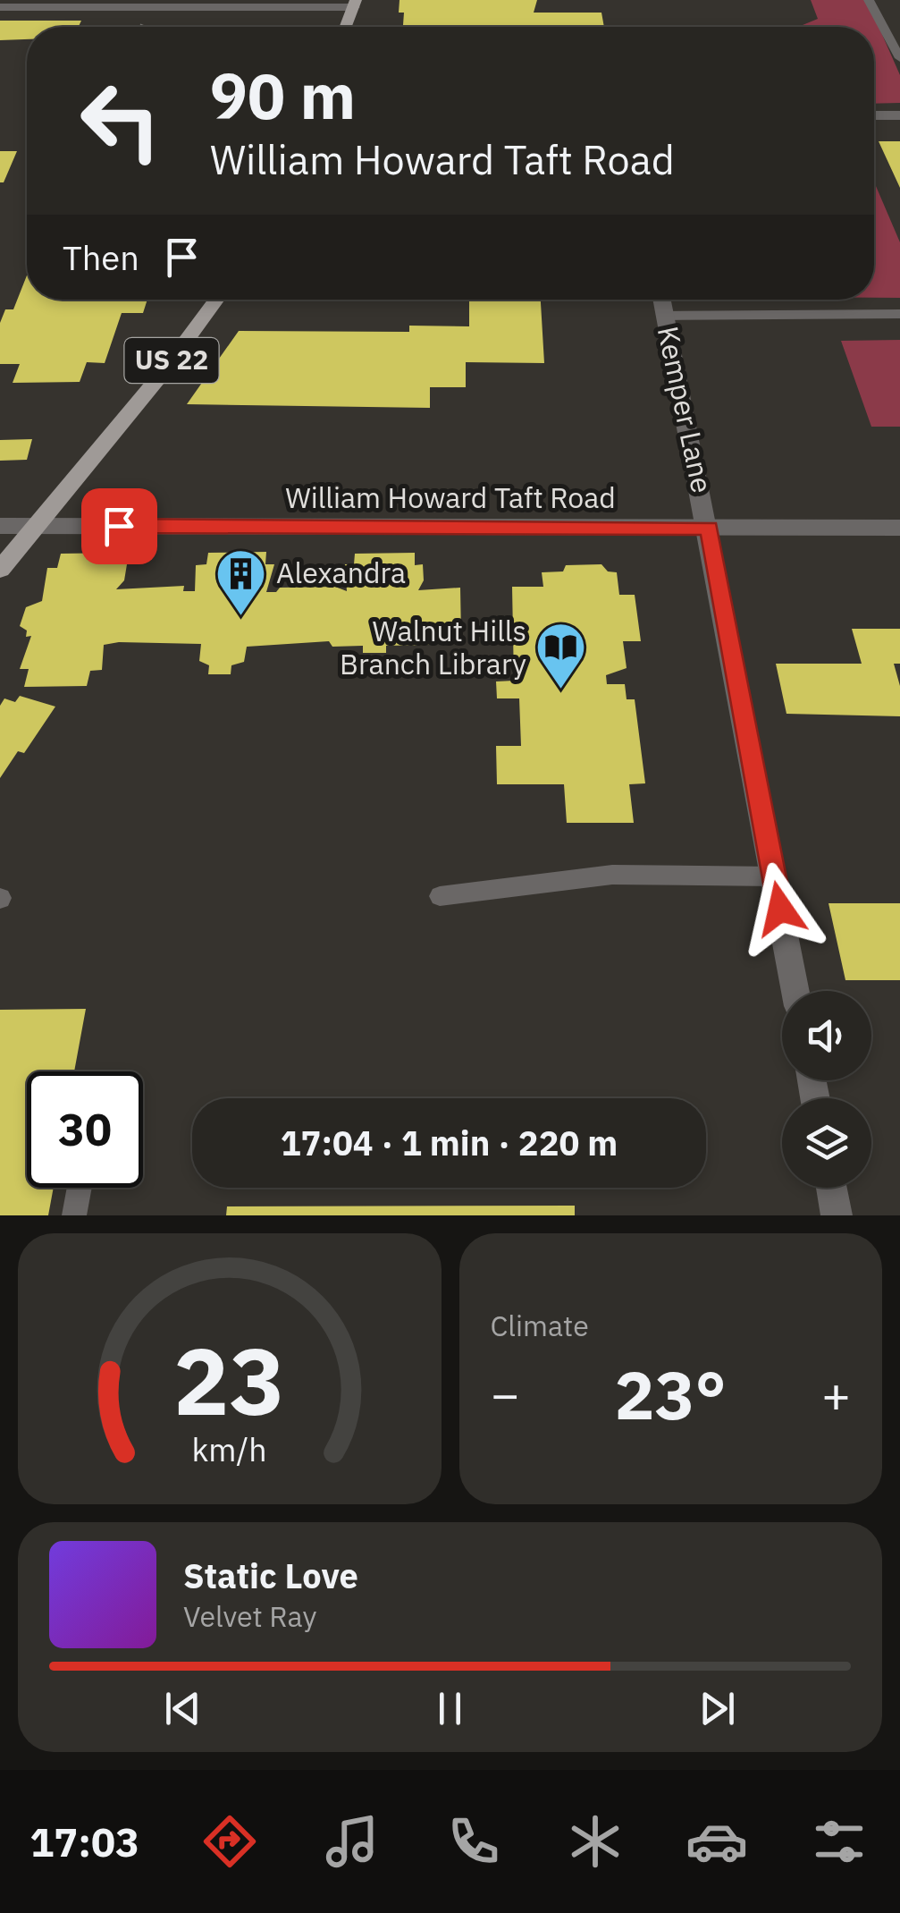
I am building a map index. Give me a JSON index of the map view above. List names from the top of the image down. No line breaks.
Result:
{"streets":{"main road":["US 22"],"street":["Kemper Lane","William Howard Taft Road"]},"crossings":[["US 22","William Howard Taft Road"],["Kemper Lane","William Howard Taft Road"]],"places":{"building":["Alexandra"],"library":["Walnut Hills Branch Library"]},"page":{"turn":["90 m","William Howard Taft Road"],"then":"Then","limit":"30","trip":"17:04 · 1 min · 220 m","tile":"Climate","heat":["−","23°","+"],"song":["Static Love","Velvet Ray"],"tabs":"17:03","gauge":["23","km/h"]}}
